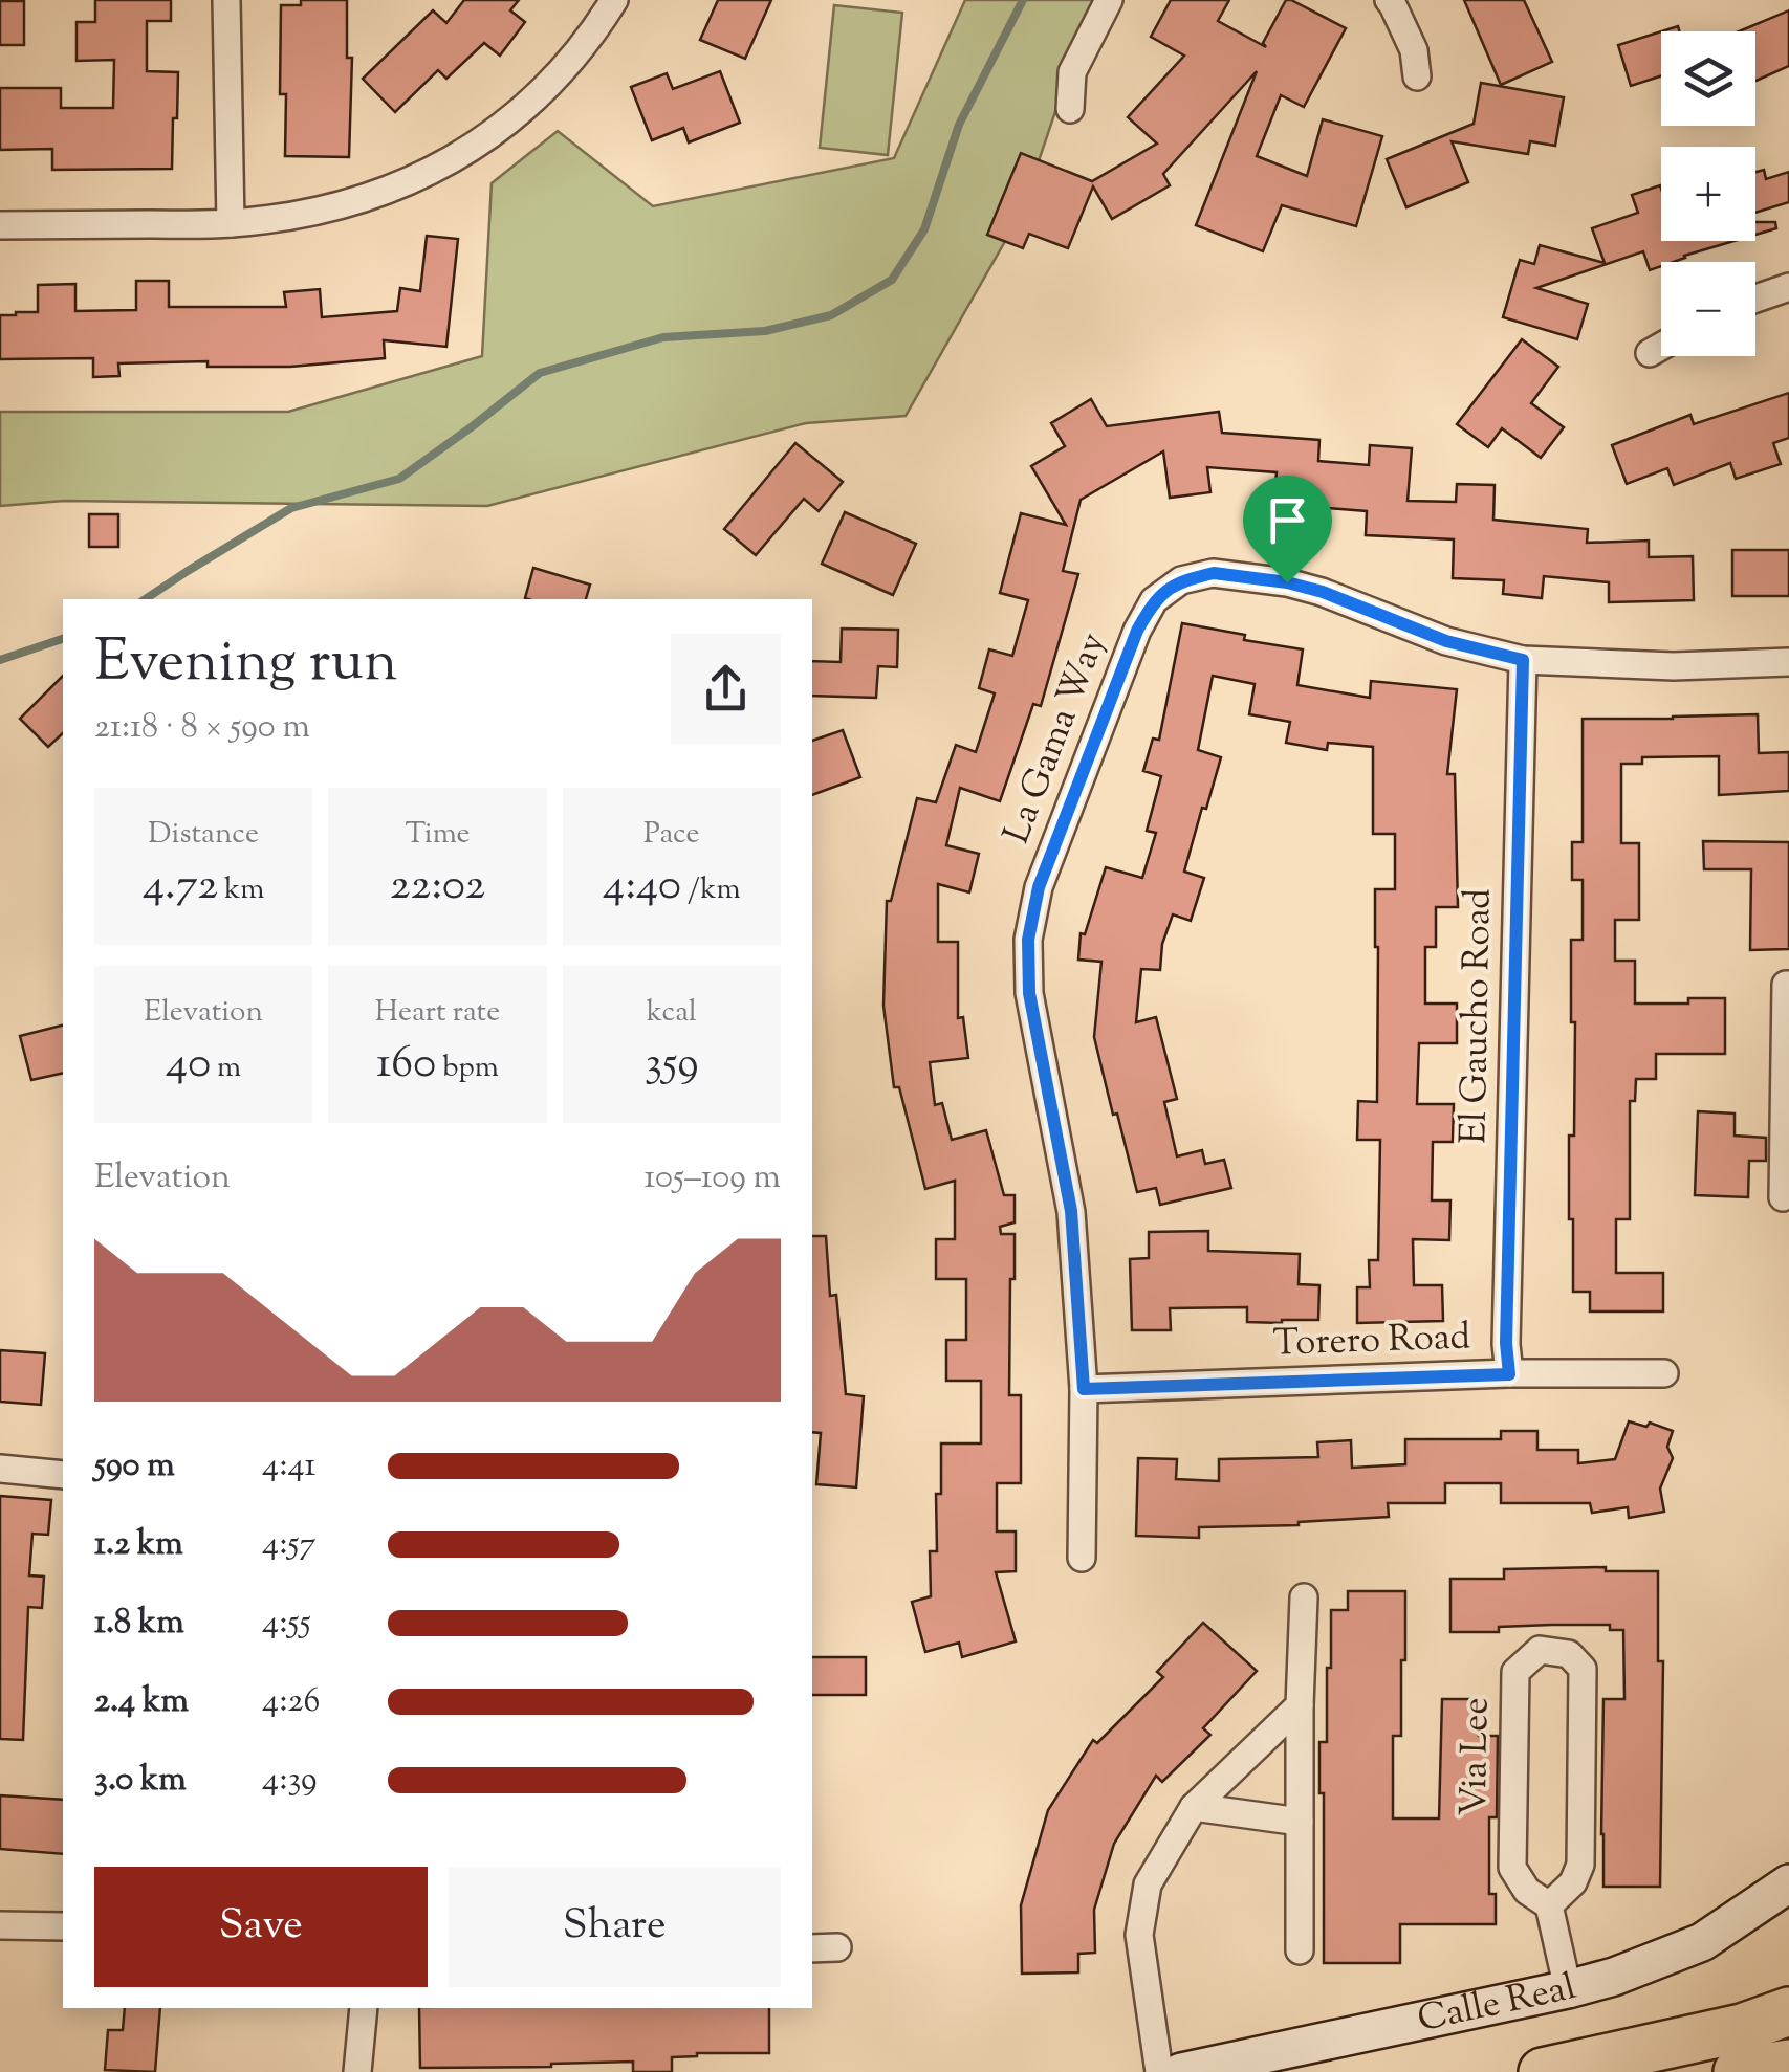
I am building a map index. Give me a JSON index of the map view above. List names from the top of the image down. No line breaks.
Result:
{"streets":{"street":["La Gama Way","El Gaucho Road","Torero Road","Via Lee","Calle Real"]},"crossings":[["La Gama Way","El Gaucho Road"],["La Gama Way","Torero Road"],["El Gaucho Road","Torero Road"]],"page":{"map_buttons":["+","−"],"heading":["Evening run","21:18 · 8 × 590 m"],"stats":[["Distance","4.72 km"],["Time","22:02"],["Pace","4:40 /km"],["Elevation","40 m"],["Heart rate","160 bpm"],["kcal","359"]],"chart":["Elevation","105–109 m"],"list":[{"name":"590 m","note":"4:41"},{"name":"1.2 km","note":"4:57"},{"name":"1.8 km","note":"4:55"},{"name":"2.4 km","note":"4:26"},{"name":"3.0 km","note":"4:39"}],"buttons":["Save","Share"]}}
